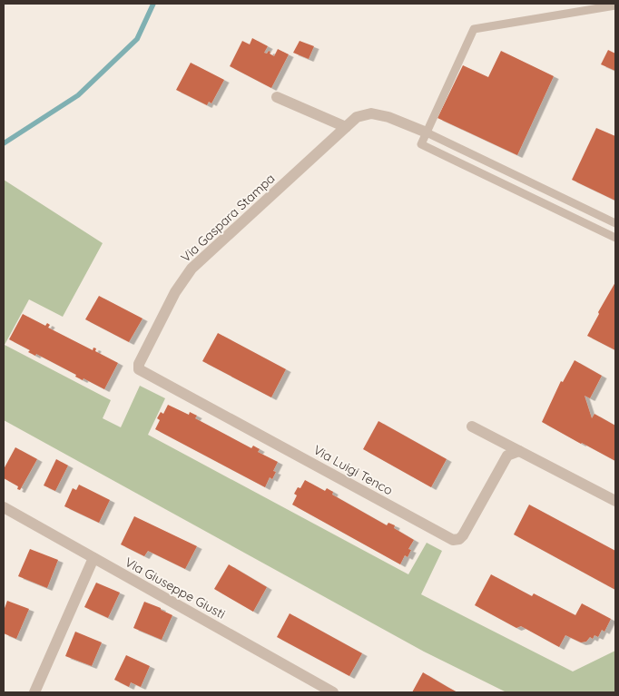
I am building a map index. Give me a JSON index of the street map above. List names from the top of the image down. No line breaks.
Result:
{"streets":{"street":["Via Gaspara Stampa","Via Luigi Tenco","Via Giuseppe Giusti"]},"crossings":[["Via Gaspara Stampa","Via Luigi Tenco"]]}
